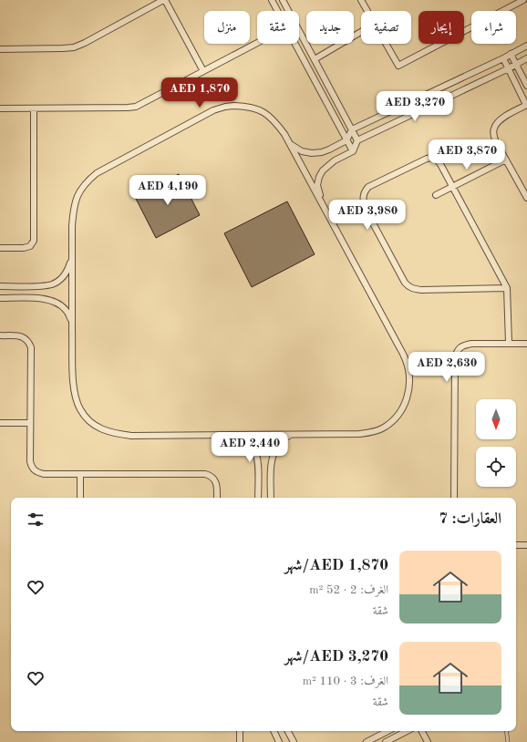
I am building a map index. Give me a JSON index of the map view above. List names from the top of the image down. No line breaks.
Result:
{"north":"bottom","page":{"chip":["شراء","إيجار","تصفية","جديد","شقة","منزل"],"price":["AED 1,870","AED 3,270","AED 3,870","AED 4,190","AED 3,980","AED 2,630","AED 2,440"],"heading":"العقارات: 7","list":[{"name":"AED 1,870/شهر","note":"الغرف: 2 · 52 m² · شقة"},{"name":"AED 3,270/شهر","note":"الغرف: 3 · 110 m² · شقة"}]}}
